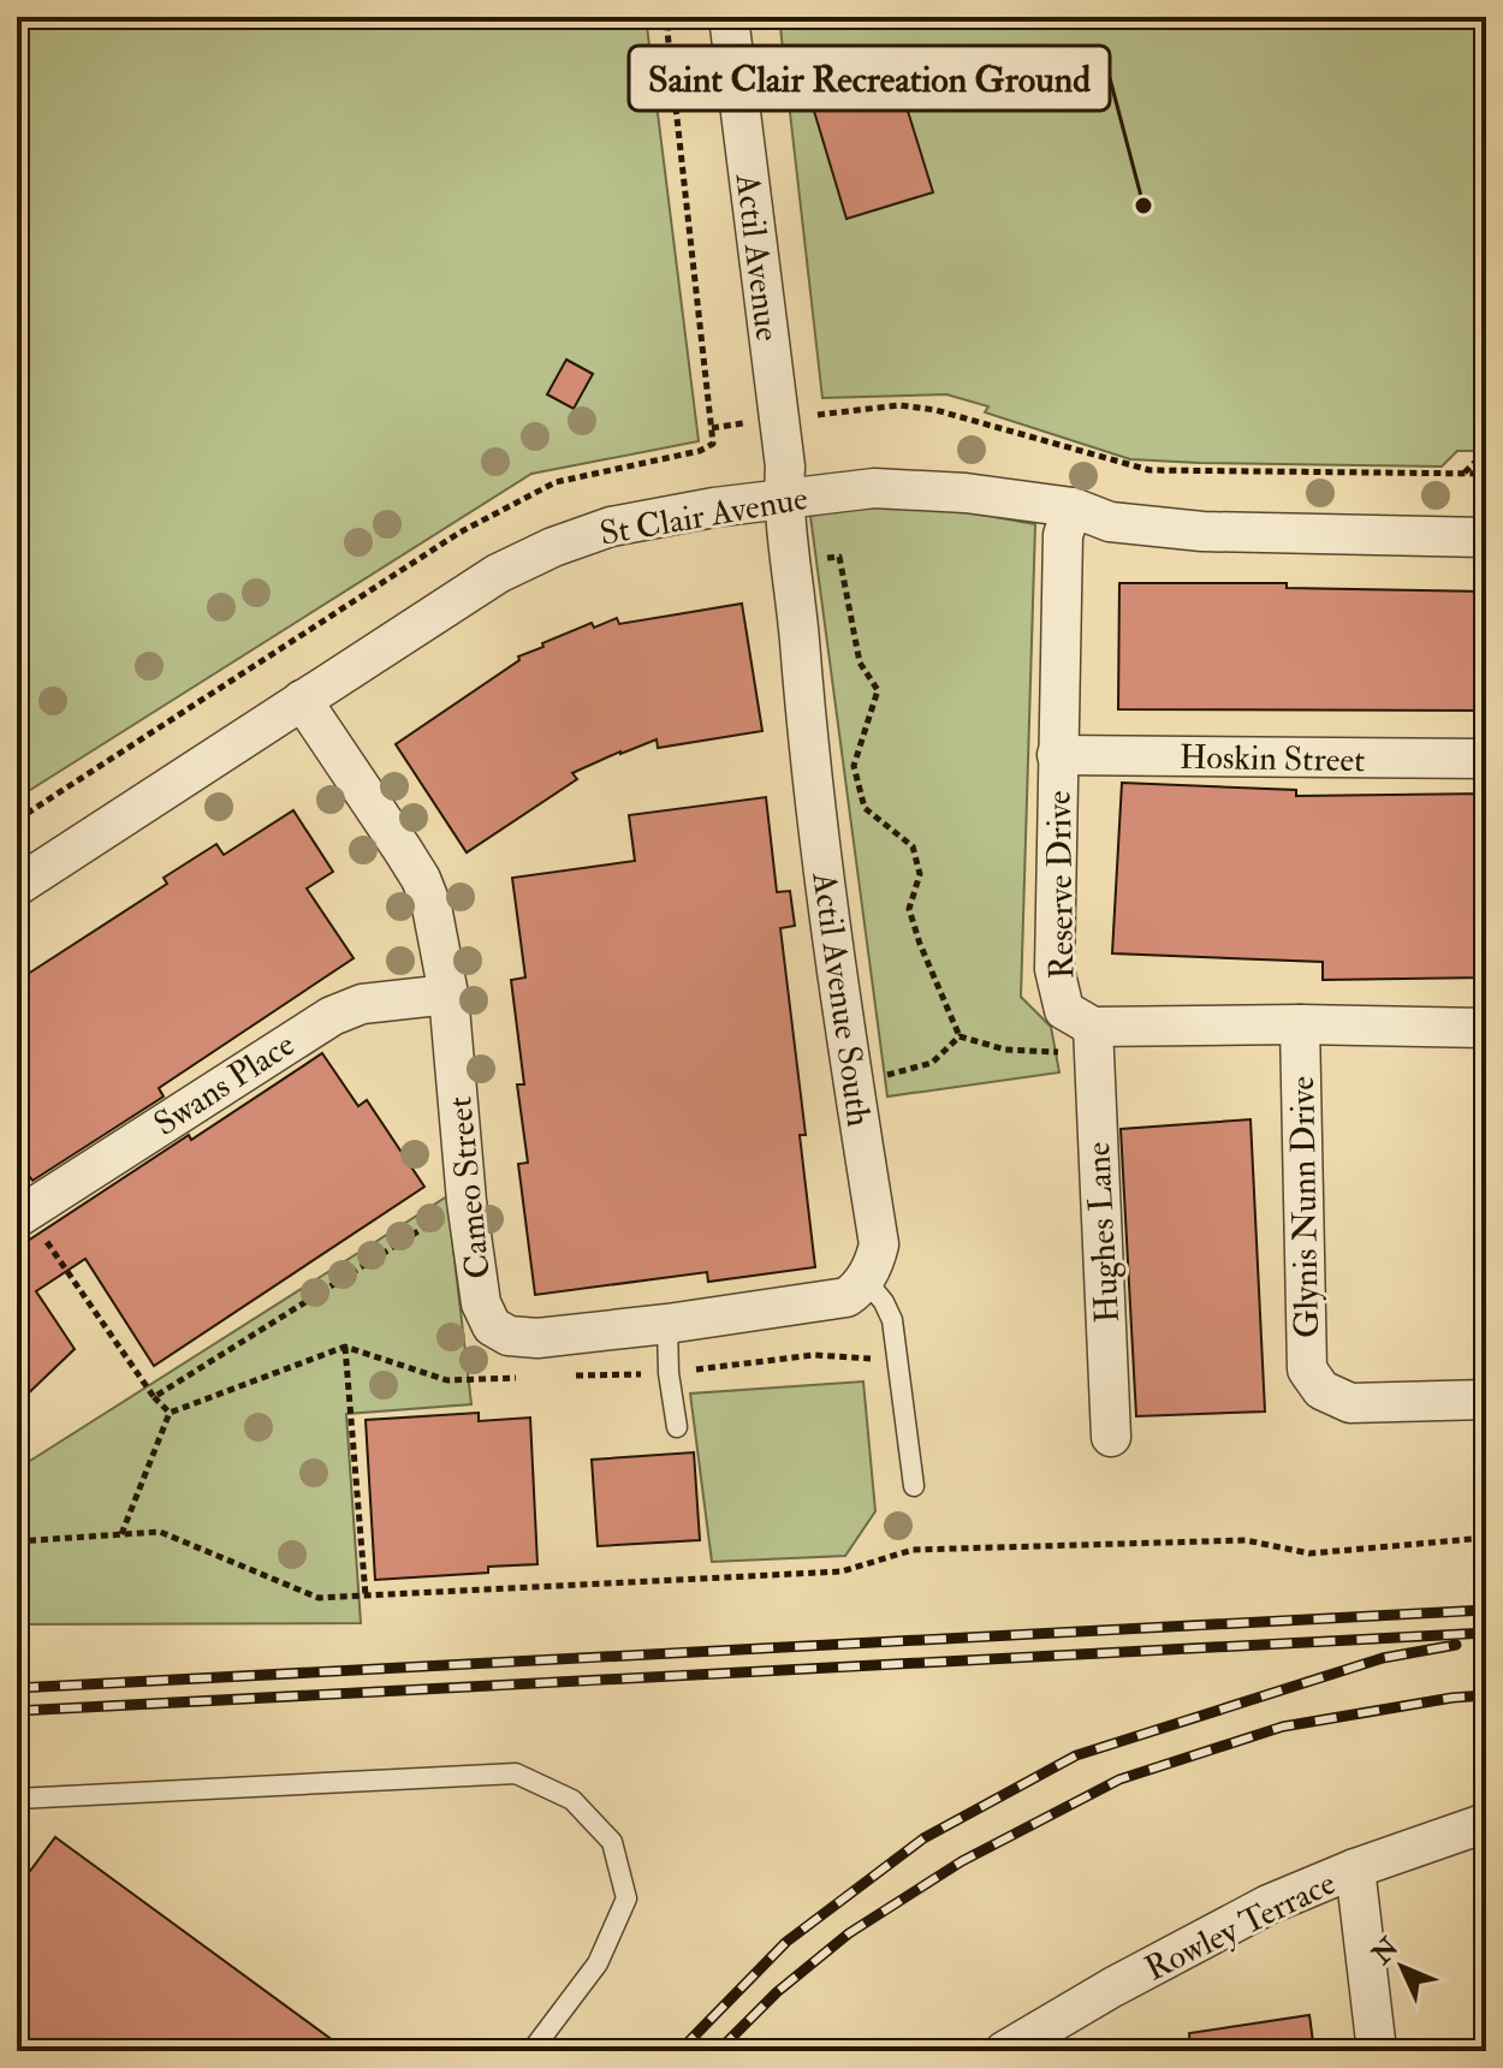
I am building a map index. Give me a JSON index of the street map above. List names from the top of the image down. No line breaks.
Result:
{"streets":{"street":["Actil Avenue","St Clair Avenue","Hoskin Street","Reserve Drive","Actil Avenue South","Swans Place","Cameo Street","Glynis Nunn Drive","Hughes Lane","Rowley Terrace"]},"crossings":[["Actil Avenue","St Clair Avenue"],["Actil Avenue","Actil Avenue South"],["St Clair Avenue","Reserve Drive"],["St Clair Avenue","Actil Avenue South"],["St Clair Avenue","Cameo Street"],["Hoskin Street","Reserve Drive"],["Reserve Drive","Glynis Nunn Drive"],["Reserve Drive","Hughes Lane"],["Actil Avenue South","Cameo Street"],["Swans Place","Cameo Street"]],"places":["Saint Clair Recreation Ground"],"north":"top left"}
